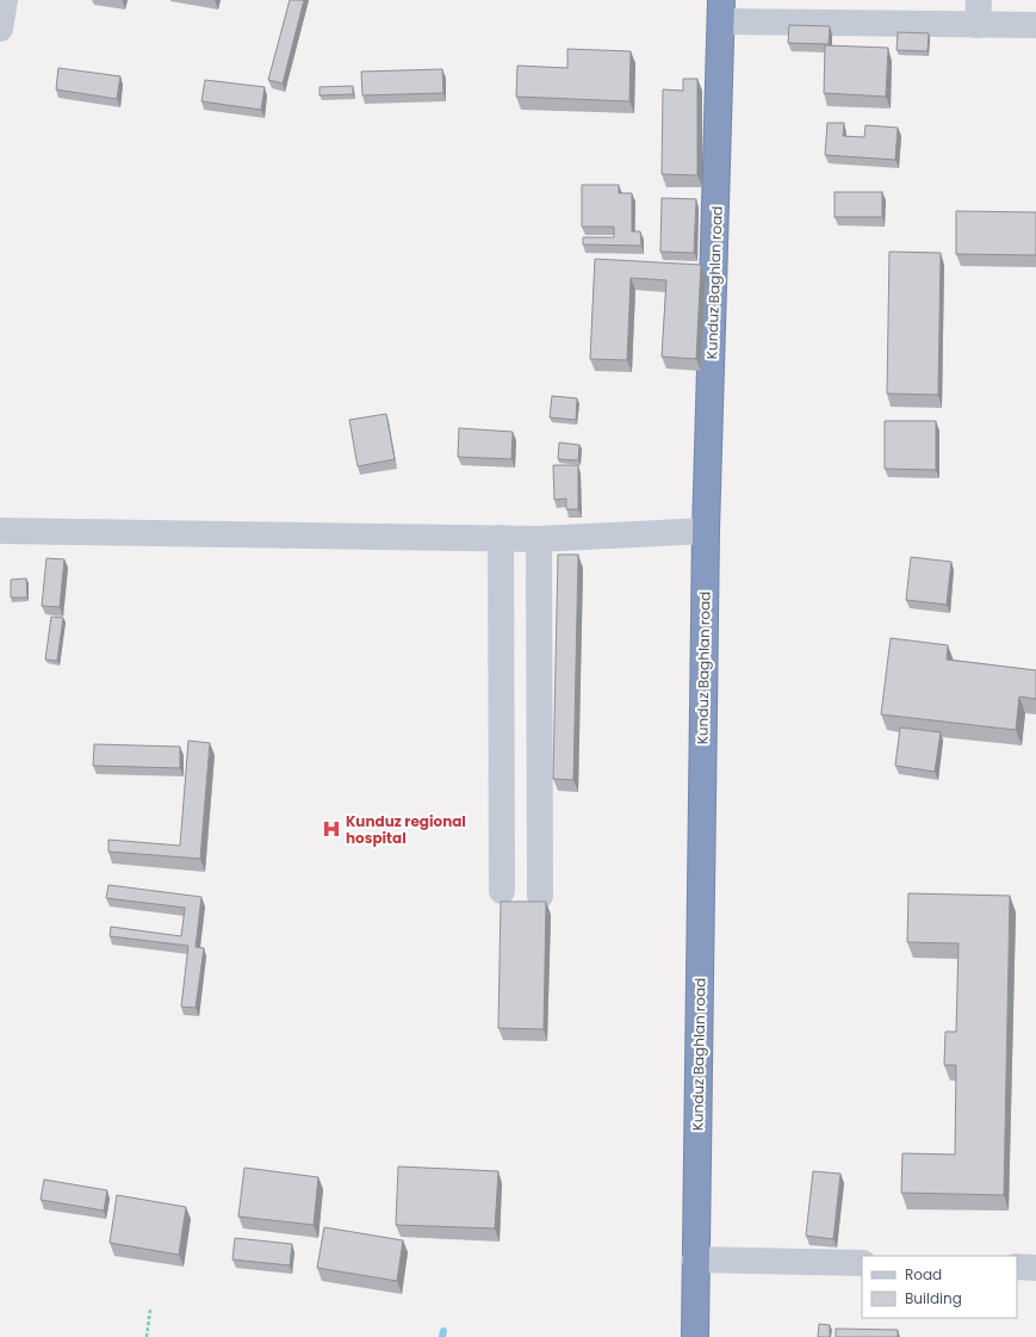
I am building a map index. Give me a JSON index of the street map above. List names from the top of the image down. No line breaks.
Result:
{"streets":{"highway":["Kunduz Baghlan road"]},"places":{"hospital":["Kunduz regional hospital"]},"legend":["Road","Building"]}
